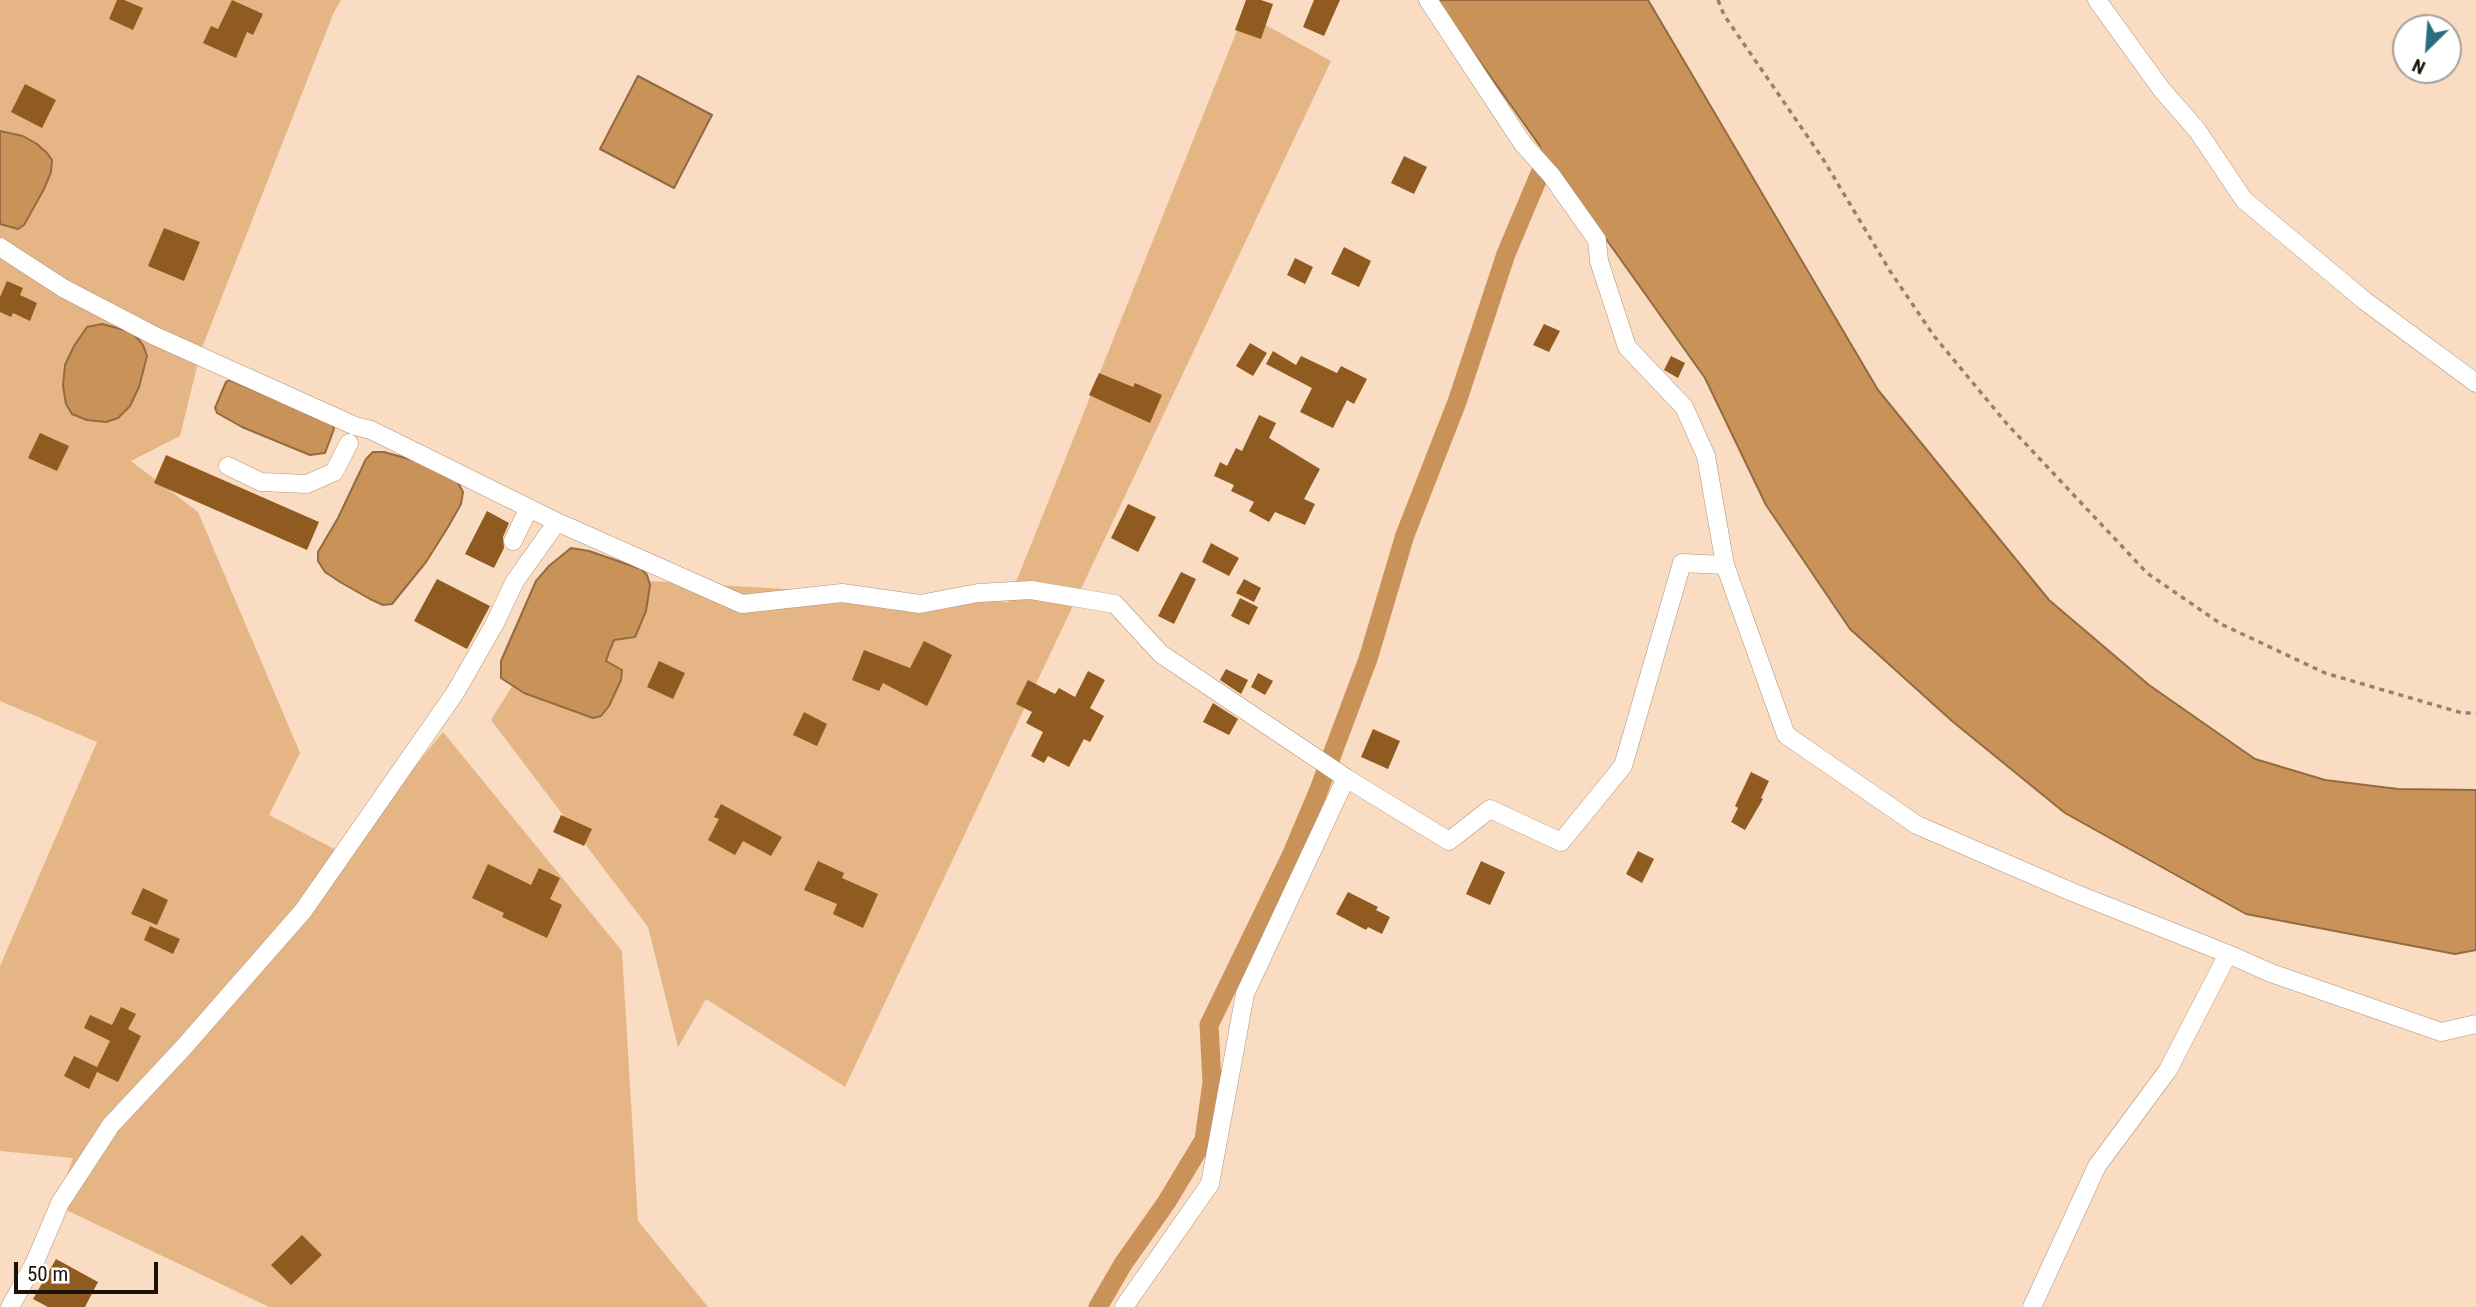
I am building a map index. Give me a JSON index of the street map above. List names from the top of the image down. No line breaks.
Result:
{"scale_bar":"50 m","north":"bottom left"}
